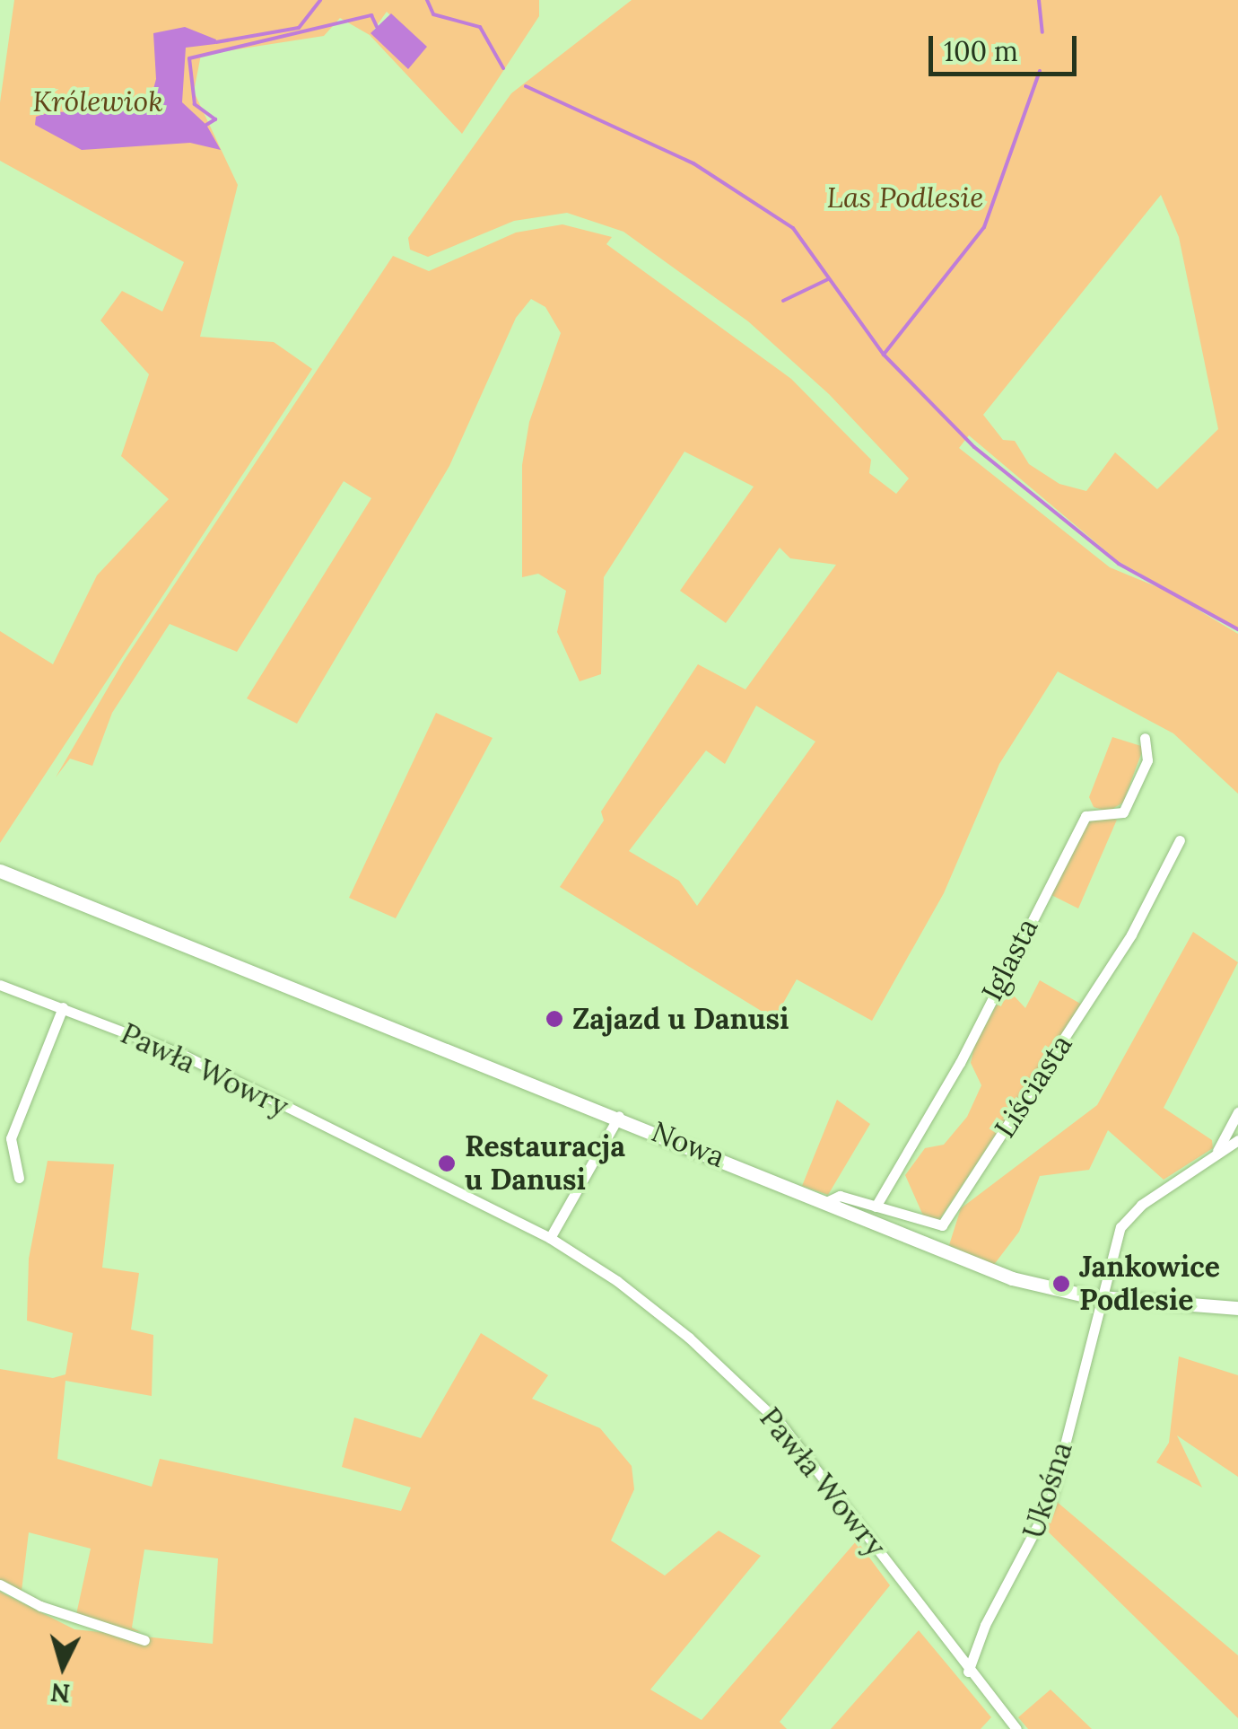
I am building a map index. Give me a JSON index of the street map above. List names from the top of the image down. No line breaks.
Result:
{"streets":{"street":["Iglasta","Pawła Wowry","Liściasta","Nowa","Ukośna"]},"crossings":[["Iglasta","Liściasta"],["Pawła Wowry","Ukośna"],["Liściasta","Nowa"],["Nowa","Ukośna"]],"parks":["Królewiok","Las Podlesie"],"places":["Zajazd u Danusi","Restauracja u Danusi","Jankowice Podlesie"],"scale_bar":"100 m","north":"bottom"}
